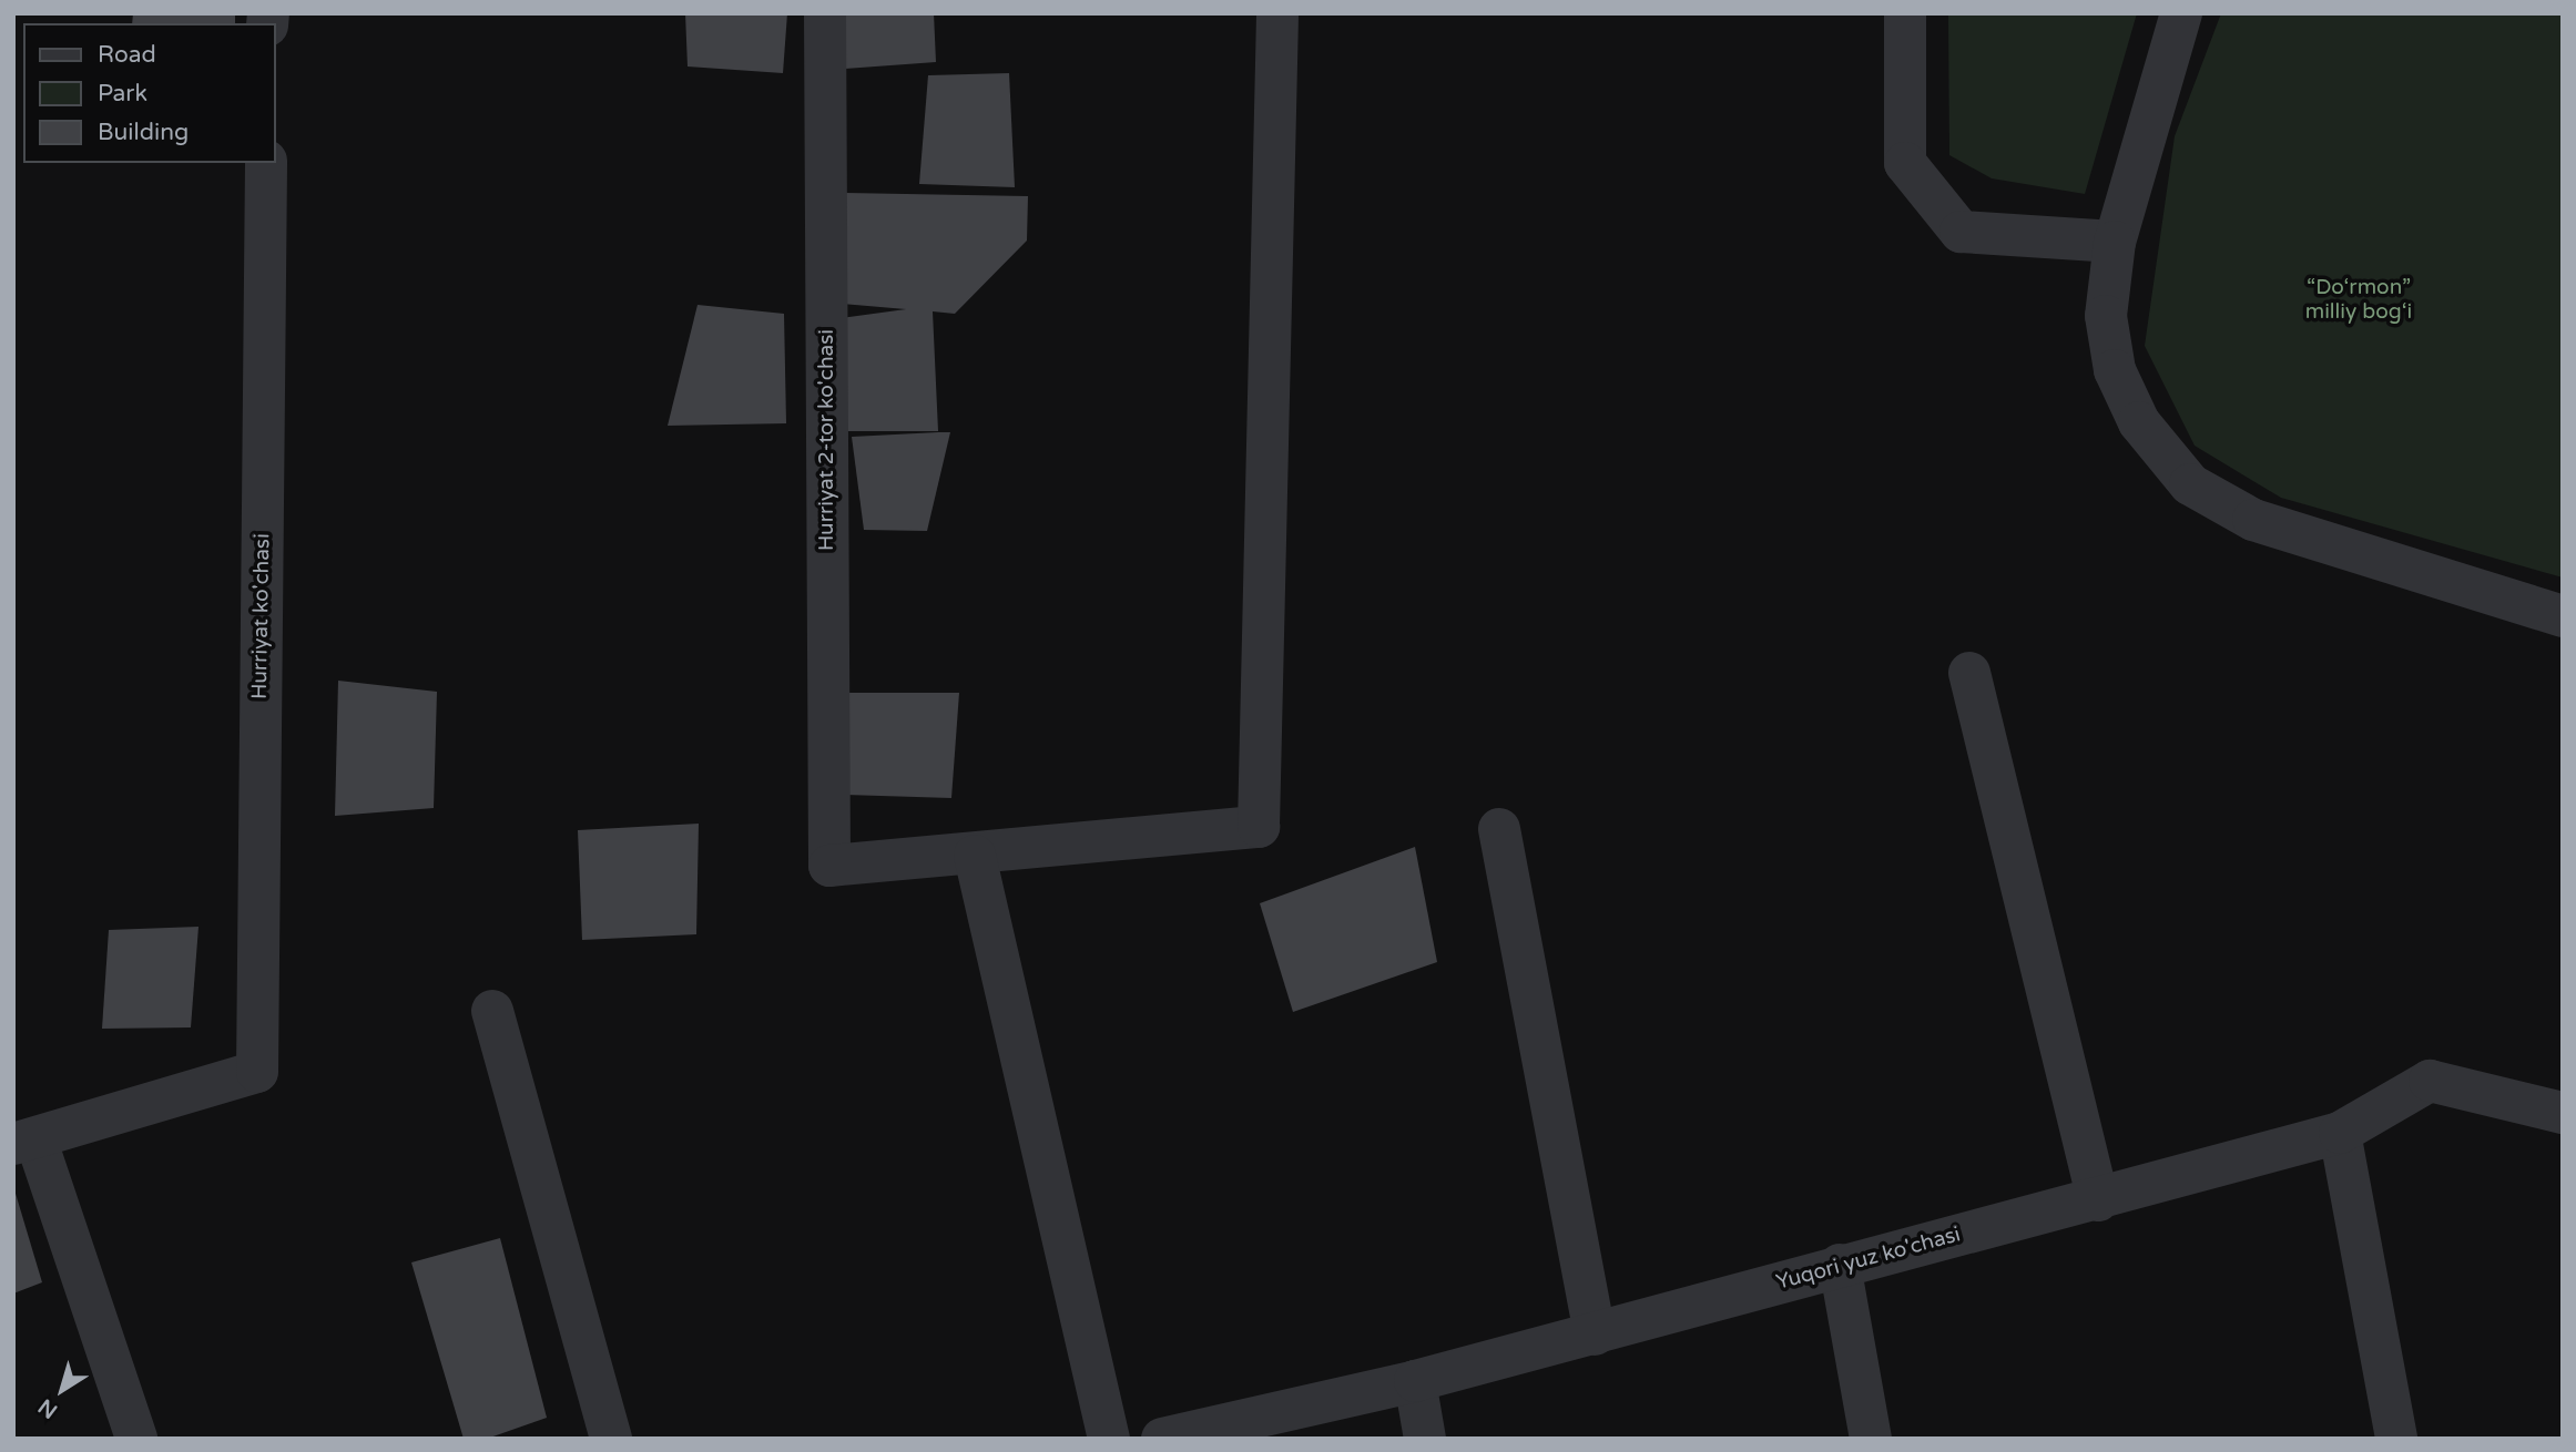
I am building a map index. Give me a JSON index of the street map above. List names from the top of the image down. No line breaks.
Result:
{"streets":{"street":["Hurriyat 2-tor ko'chasi","Hurriyat ko'chasi","Yuqori yuz ko'chasi"]},"parks":["“Do‘rmon” milliy bog‘i"],"legend":["Road","Park","Building"],"north":"bottom left"}
